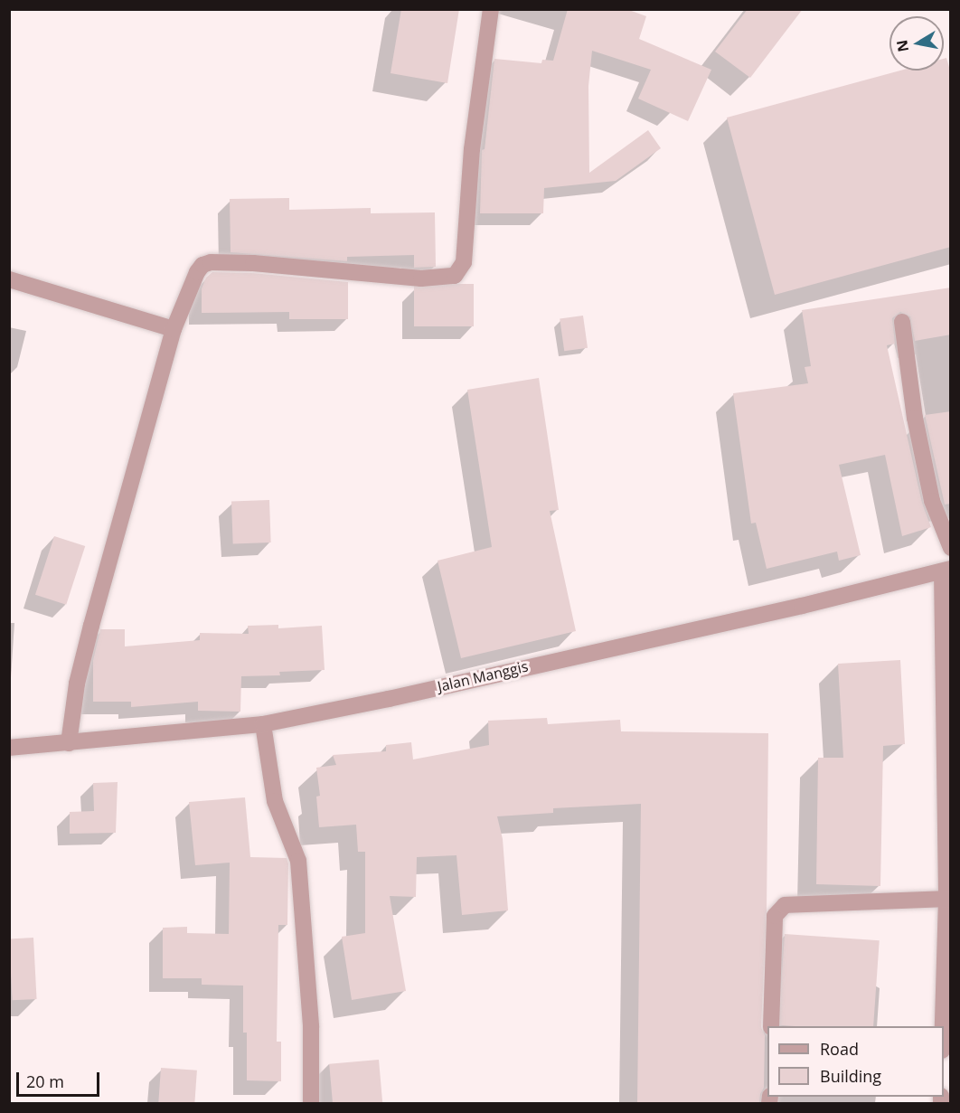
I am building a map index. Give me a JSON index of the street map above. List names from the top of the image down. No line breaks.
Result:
{"streets":{"street":["Jalan Manggis"]},"legend":["Road","Building"],"scale_bar":"20 m","north":"left"}
